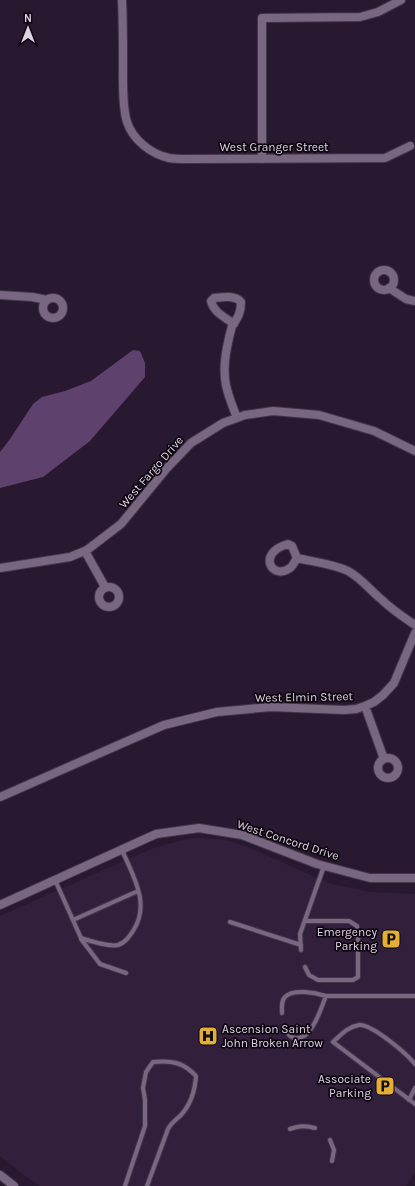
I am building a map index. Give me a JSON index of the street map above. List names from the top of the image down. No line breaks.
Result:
{"streets":{"street":["West Granger Street","West Fargo Drive","West Elmin Street","West Concord Drive"]},"places":{"parking":["Emergency Parking","Associate Parking"],"hospital":["Ascension Saint John Broken Arrow"]},"north":"top"}
